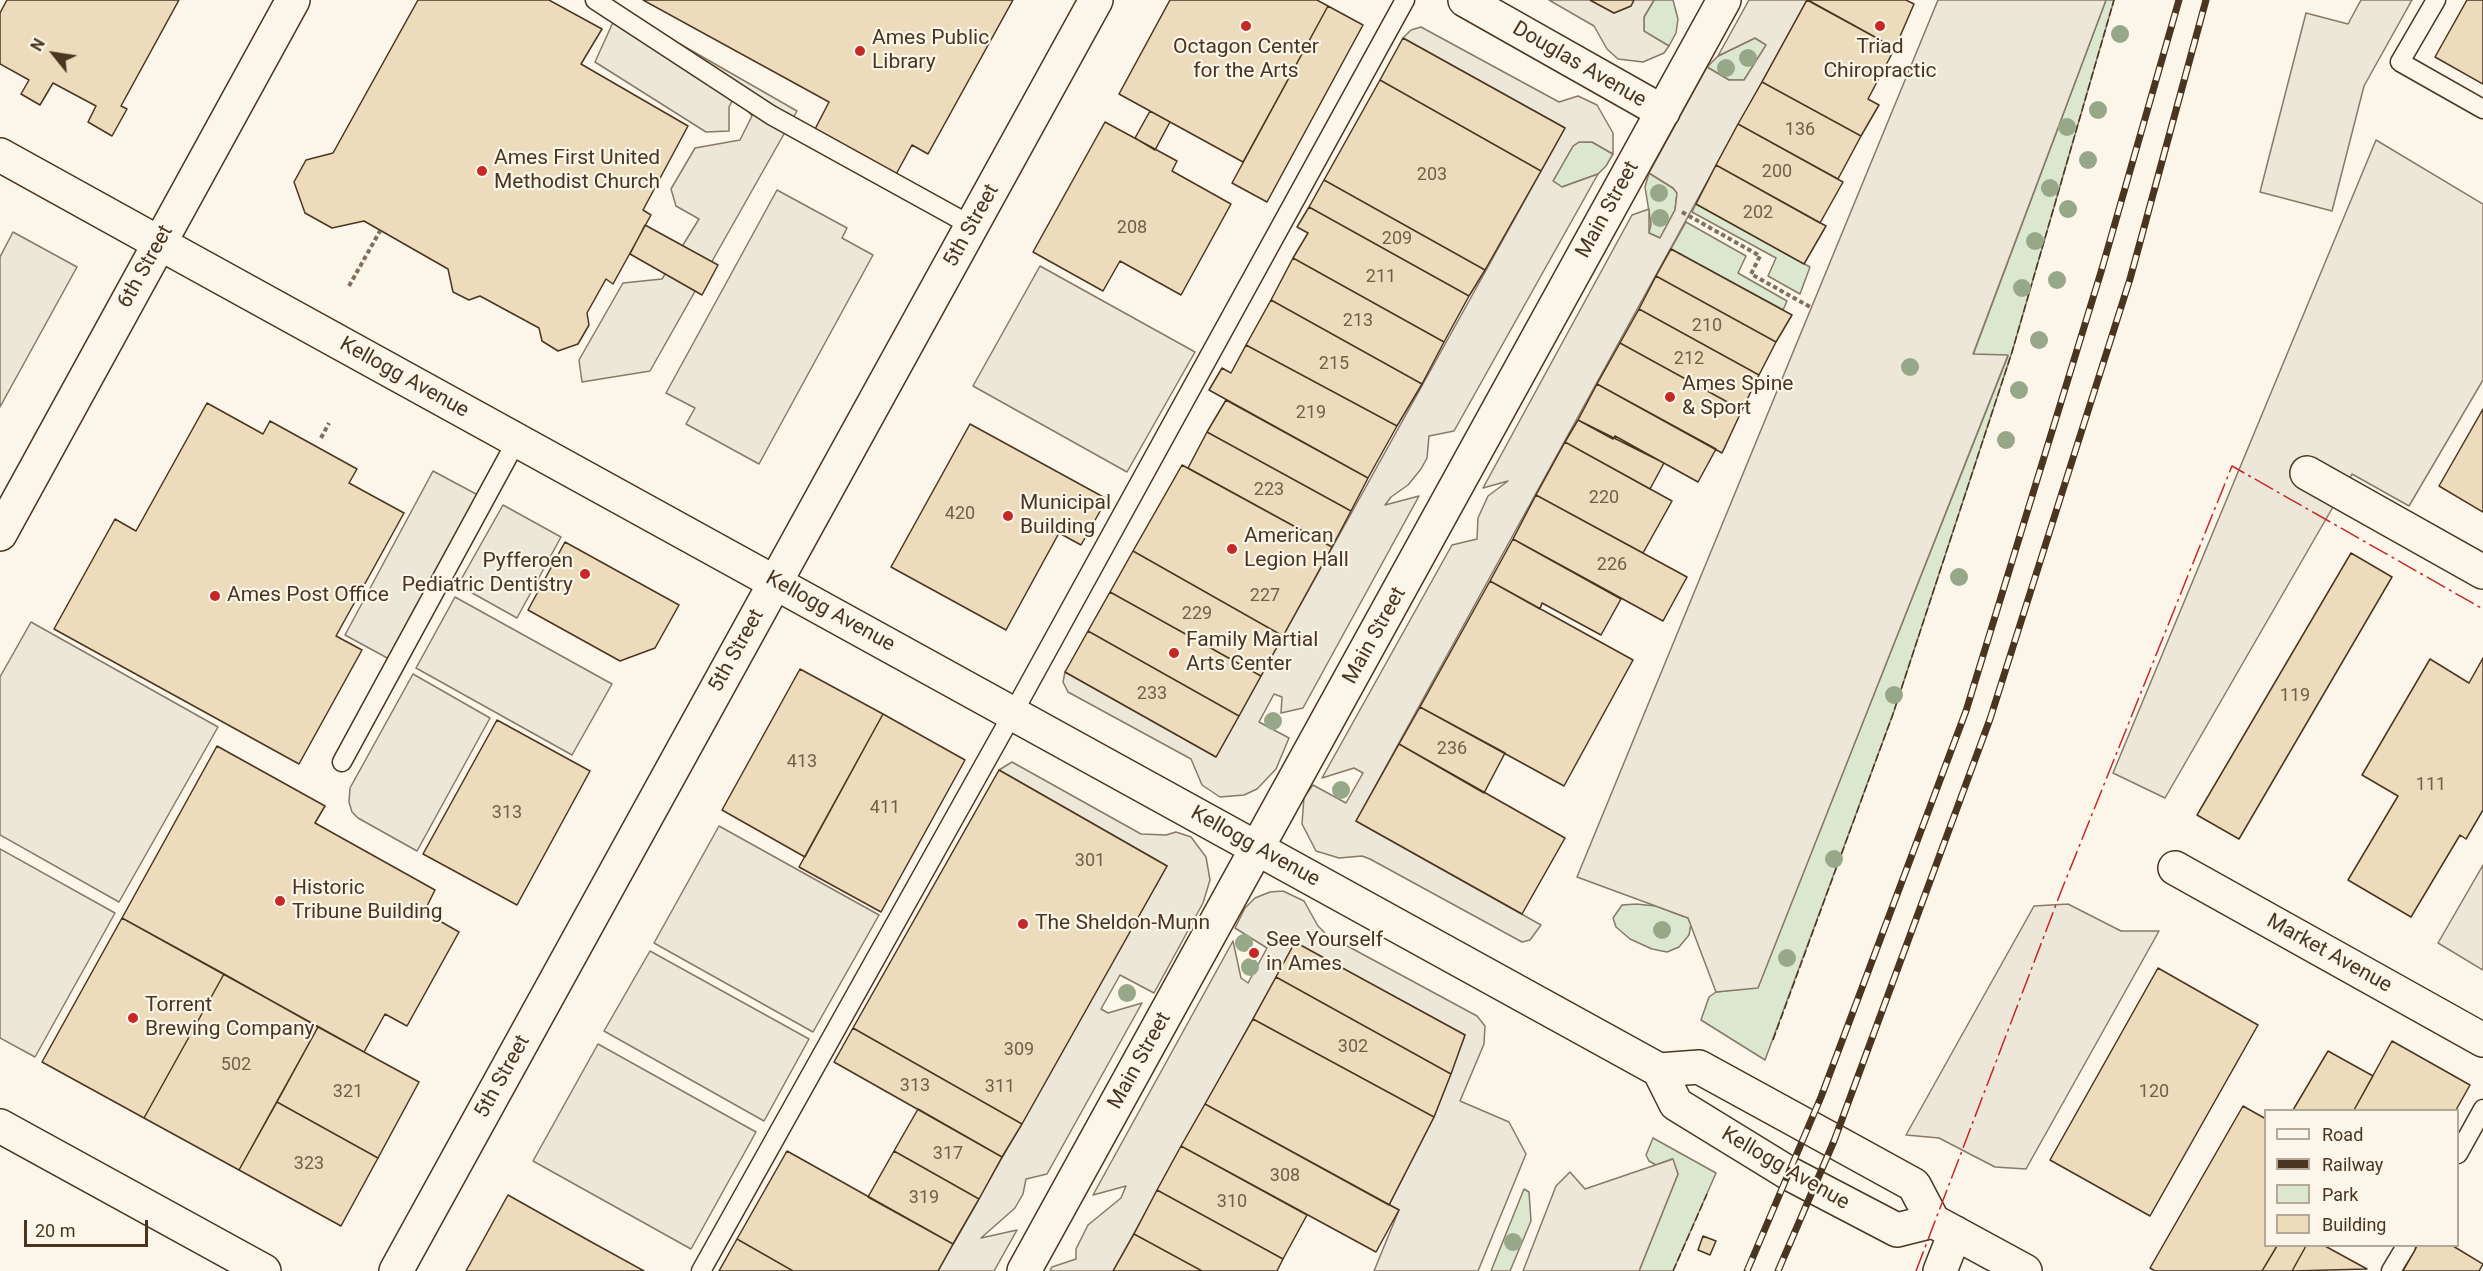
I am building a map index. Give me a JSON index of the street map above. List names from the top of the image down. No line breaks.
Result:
{"streets":{"street":["Douglas Avenue","Main Street","5th Street","6th Street","Kellogg Avenue","Market Avenue"]},"crossings":[["Douglas Avenue","Main Street"],["Main Street","Kellogg Avenue"],["5th Street","Kellogg Avenue"],["6th Street","Kellogg Avenue"]],"places":["Octagon Center for the Arts","Triad Chiropractic","Ames Public Library","Ames First United Methodist Church","Ames Spine & Sport","Municipal Building","American Legion Hall","Pyfferoen Pediatric Dentistry","Ames Post Office","Family Martial Arts Center","Historic Tribune Building","The Sheldon-Munn","See Yourself in Ames","Torrent Brewing Company"],"house_numbers":["136","200","203","202","208","209","211","213","210","212","215","219","223","220","420","226","227","229","233","119","236","413","111","411","313","301","302","309","502","313","311","321","120","317","323","308","319","310"],"legend":["Road","Railway","Park","Building"],"scale_bar":"20 m","north":"top left"}
